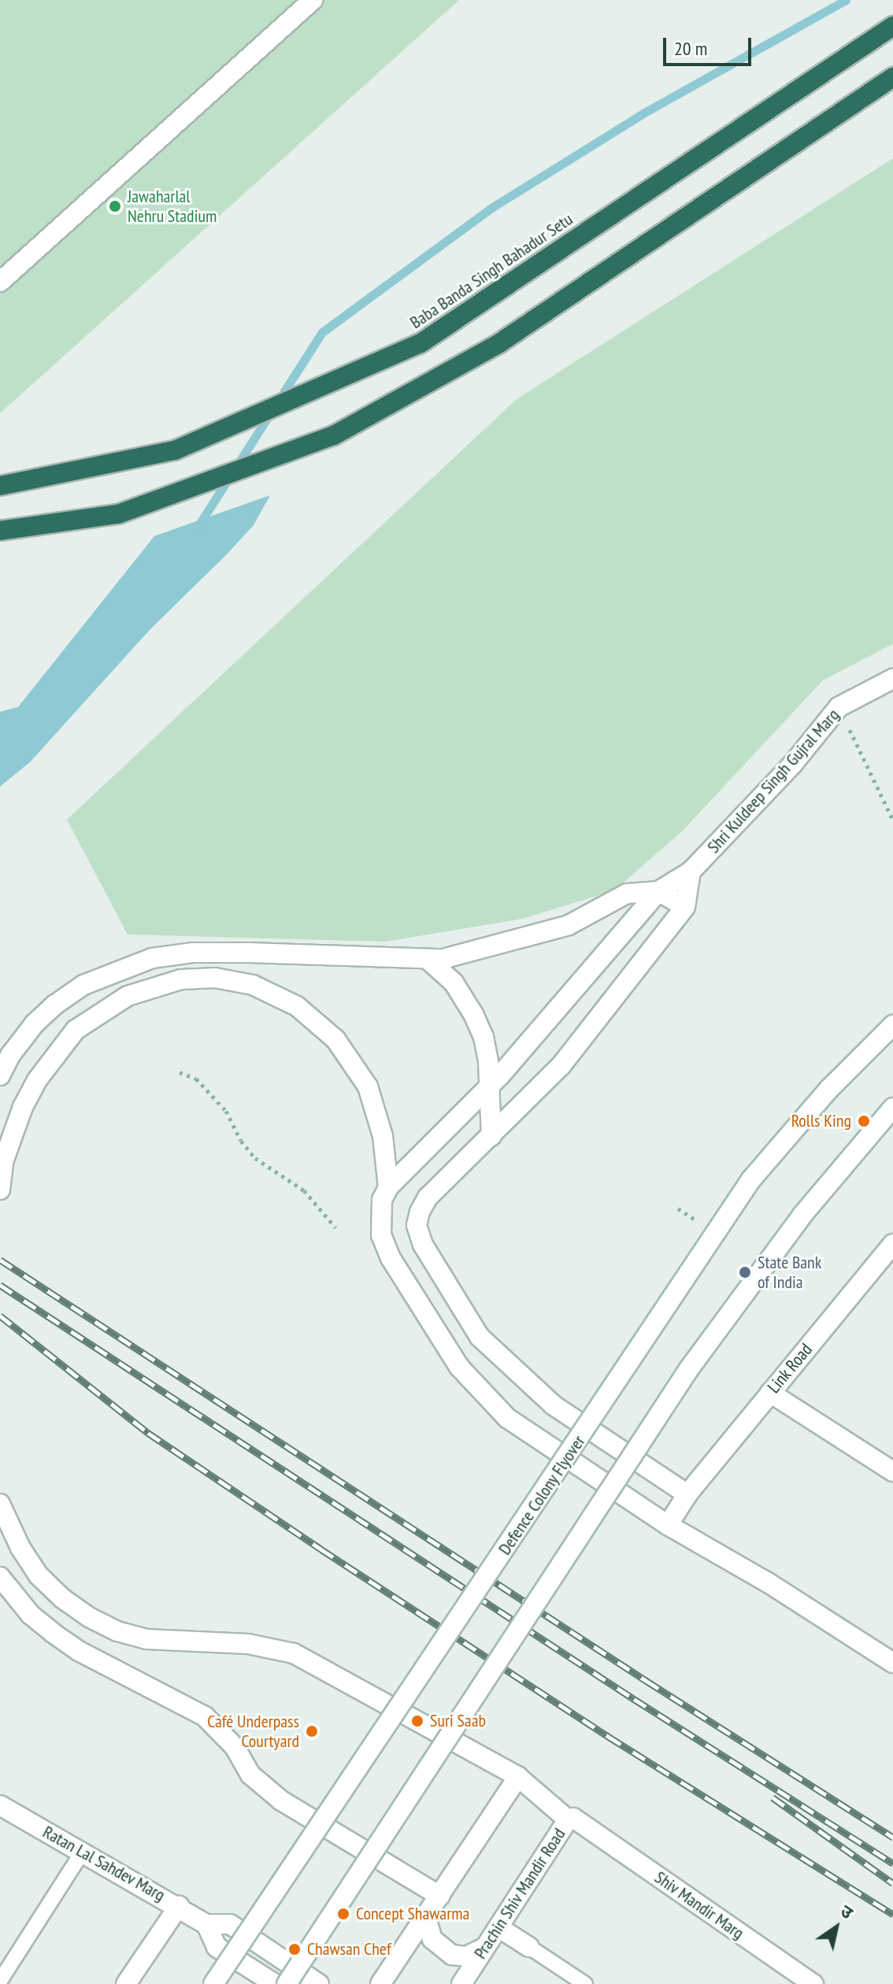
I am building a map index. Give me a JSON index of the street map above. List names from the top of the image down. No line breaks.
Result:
{"streets":{"highway":["Baba Banda Singh Bahadur Setu"],"street":["Shri Kuldeep Singh Gujral Marg","Link Road","Defence Colony Flyover","Ratan Lal Sahdev Marg","Prachin Shiv Mandir Road","Shiv Mandir Marg"]},"crossings":[["Prachin Shiv Mandir Road","Shiv Mandir Marg"]],"places":["Jawaharlal Nehru Stadium","Rolls King","State Bank of India","Suri Saab","Café Underpass Courtyard","Concept Shawarma","Chawsan Chef"],"scale_bar":"20 m","north":"top right"}
